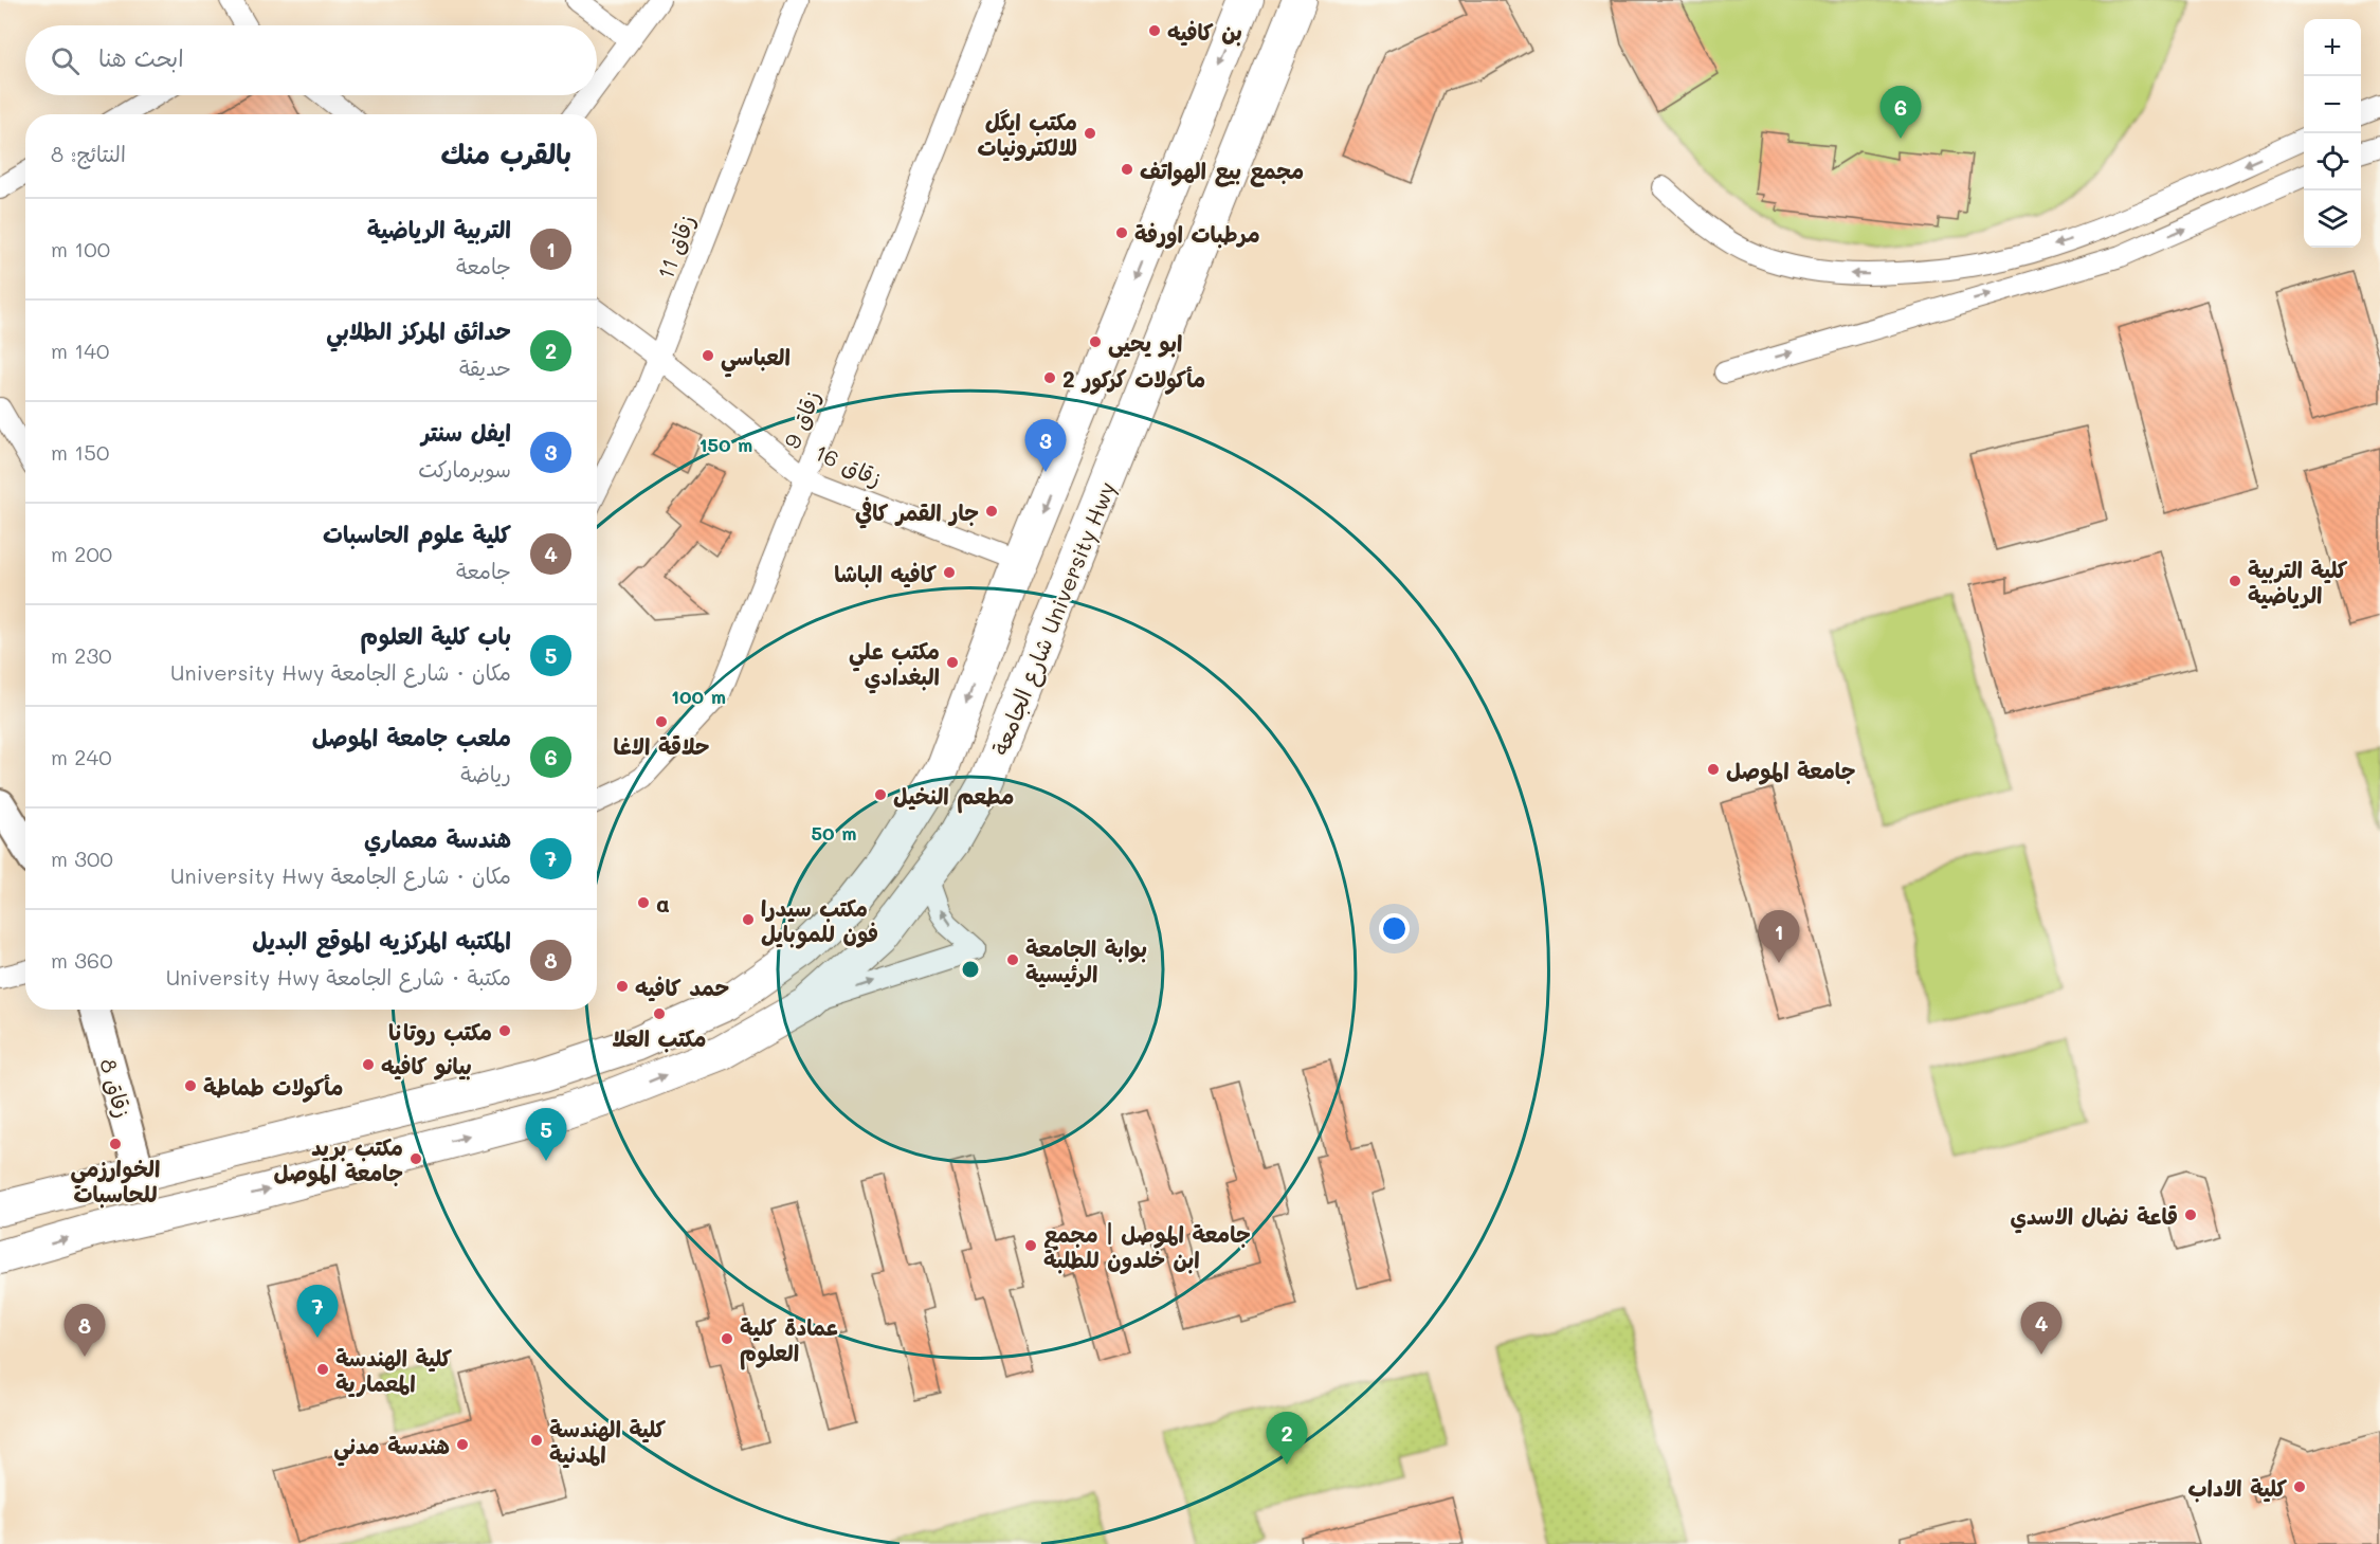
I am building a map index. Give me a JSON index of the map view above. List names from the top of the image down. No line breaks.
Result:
{"streets":{"main road":["شارع الجامعة University Hwy"],"street":["زقاق 11","زقاق 9","زقاق 16","زقاق 8"]},"crossings":[["زقاق 11","زقاق 16"],["زقاق 9","زقاق 16"]],"one_way":["شارع الجامعة University Hwy"],"places":["بن كافيه","مكتب ايگل للالكترونيات","مجمع بيع الهواتف","مرطبات اورفة","ابو يحيى","العباسي","مأكولات كركور 2","جار القمر كافي","كافيه الباشا","كلية التربية الرياضية","مكتب علي البغدادي","حلاقة الاغا","جامعة الموصل","مطعم النخيل","a","مكتب سيدرا فون للموبايل","بوابة الجامعة الرئيسية","حمد كافيه","مكتب العلا","مكتب روتانا","بيانو كافيه","مأكولات طماطة","الخوارزمي للحاسبات","مكتب بريد جامعة الموصل","قاعة نضال الاسدي","جامعة الموصل | مجمع ابن خلدون للطلبة","عمادة كلية العلوم","كلية الهندسة المعمارية","كلية الهندسة المدنية","هندسة مدني","كلية الاداب"],"page":{"map_buttons":["+","−"],"search":"ابحث هنا","pins":["6","3","1","5","7","4","8","2"],"heading":["بالقرب منك","النتائج: 8"],"list":[{"mark":"1","name":"التربية الرياضية","note":"جامعة","value":"100 m"},{"mark":"2","name":"حدائق المركز الطلابي","note":"حديقة","value":"140 m"},{"mark":"3","name":"ايفل سنتر","note":"سوبرماركت","value":"150 m"},{"mark":"4","name":"كلية علوم الحاسبات","note":"جامعة","value":"200 m"},{"mark":"5","name":"باب كلية العلوم","note":"مكان · شارع الجامعة University Hwy","value":"230 m"},{"mark":"6","name":"ملعب جامعة الموصل","note":"رياضة","value":"240 m"},{"mark":"7","name":"هندسة معماري","note":"مكان · شارع الجامعة University Hwy","value":"300 m"},{"mark":"8","name":"المكتبه المركزيه الموقع البديل","note":"مكتبة · شارع الجامعة University Hwy","value":"360 m"}]},"rings":["150 m","100 m","50 m"]}
